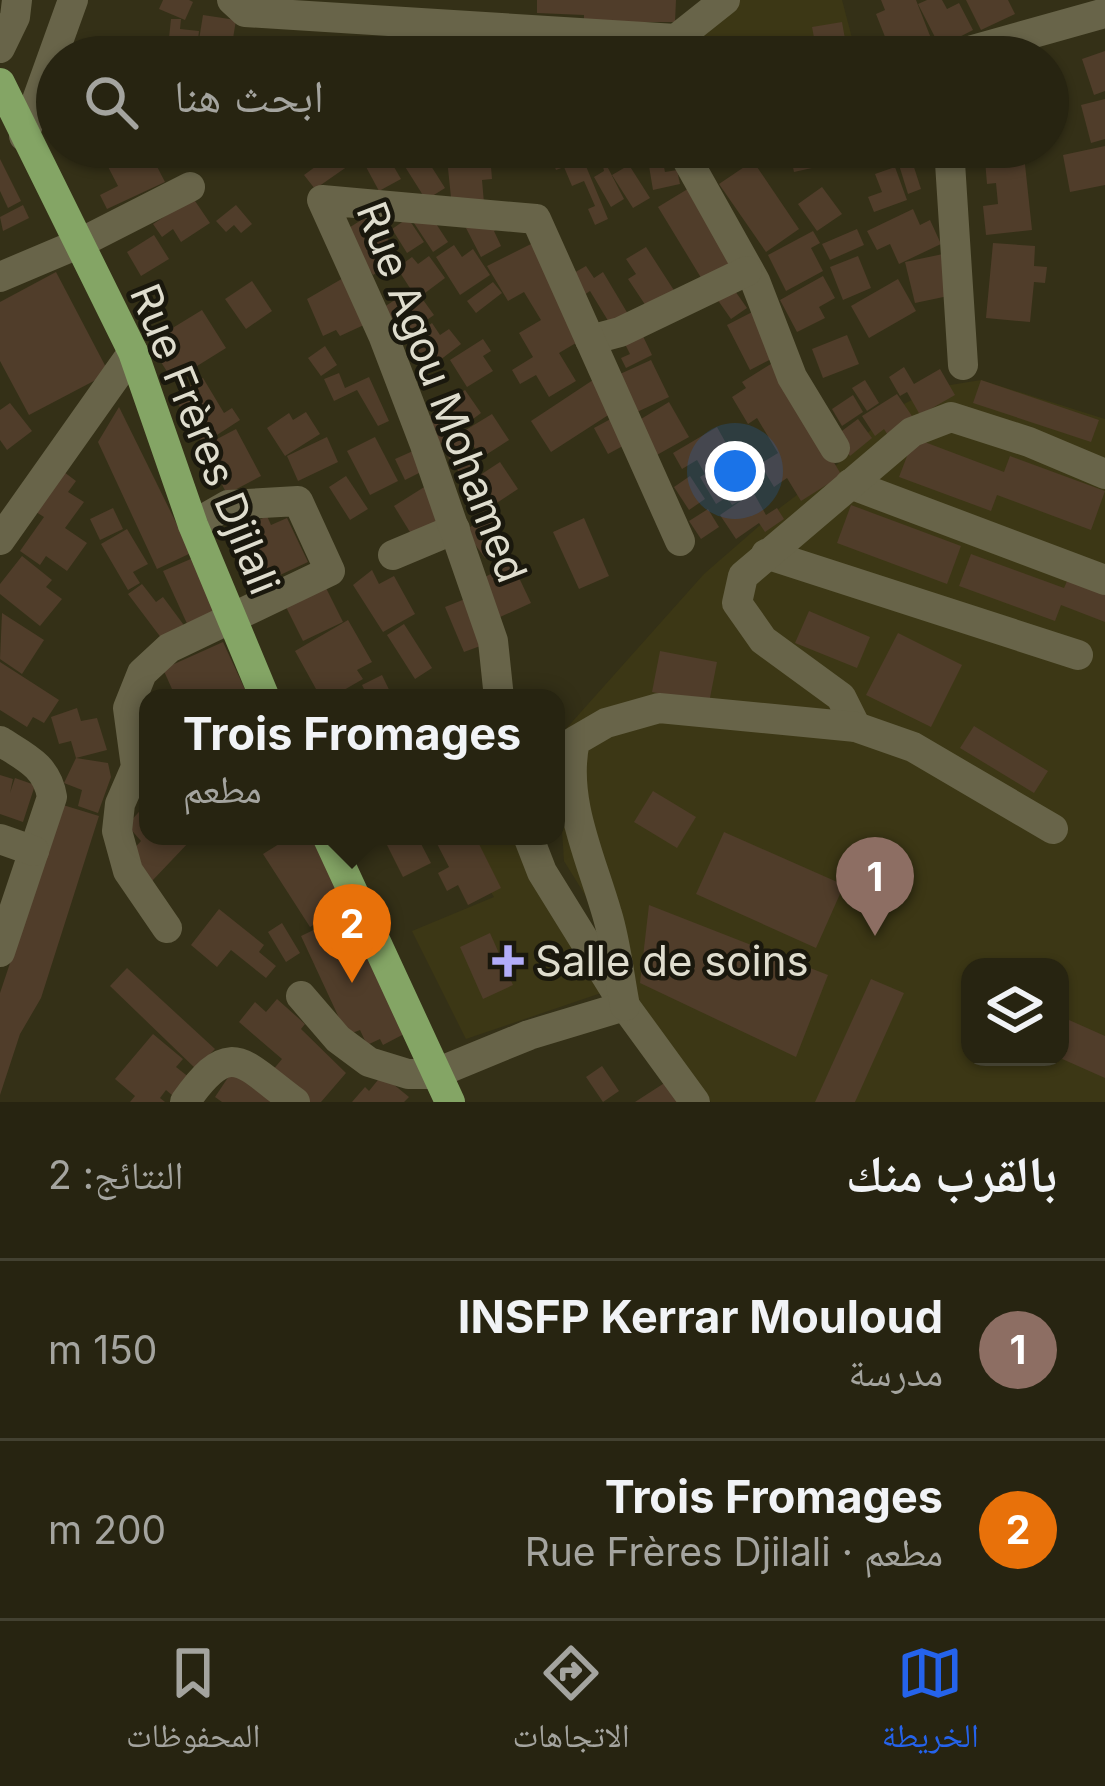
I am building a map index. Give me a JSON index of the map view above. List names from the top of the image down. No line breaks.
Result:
{"streets":{"main road":["Rue Frères Djilali"],"street":["Rue Agou Mohamed"]},"places":{"health":["Salle de soins"]},"page":{"search":"ابحث هنا","popup":["Trois Fromages","مطعم"],"pins":["1","2"],"heading":["بالقرب منك","النتائج: 2"],"list":[{"mark":"1","name":"INSFP Kerrar Mouloud","note":"مدرسة","value":"150 m"},{"mark":"2","name":"Trois Fromages","note":"مطعم · Rue Frères Djilali","value":"200 m"}],"nav":["الخريطة","الاتجاهات","المحفوظات"]}}
